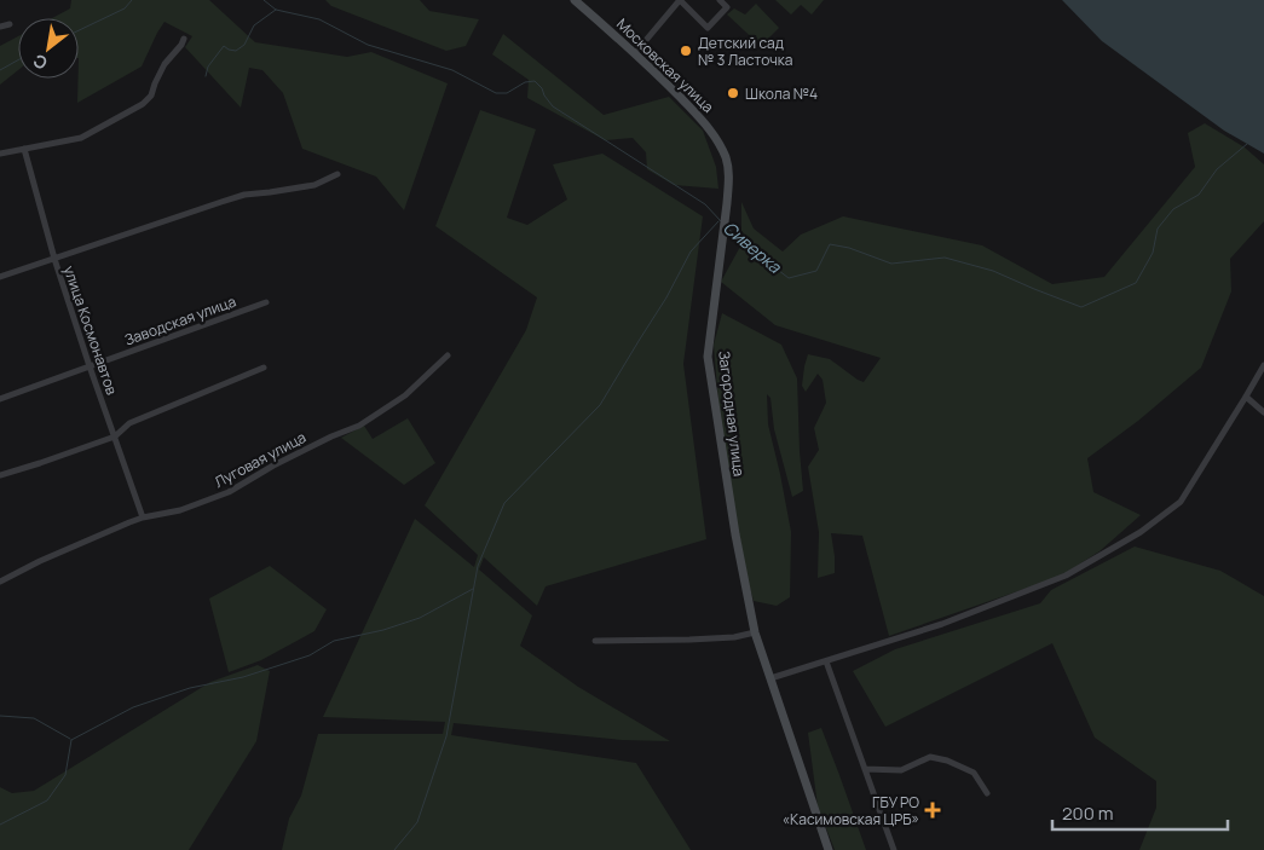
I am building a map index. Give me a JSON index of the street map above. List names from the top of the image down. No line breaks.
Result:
{"streets":{"main road":["Московская улица","Загородная улица"],"street":["Заводская улица","улица Космонавтов","Луговая улица"]},"crossings":[["Московская улица","Загородная улица"],["Заводская улица","улица Космонавтов"],["улица Космонавтов","Луговая улица"]],"water":["Сиверка"],"places":{"other":["Детский сад № 3 Ласточка","Школа №4"],"health":["ГБУ РО «Касимовская ЦРБ»"]},"scale_bar":"200 m","north":"bottom left"}
